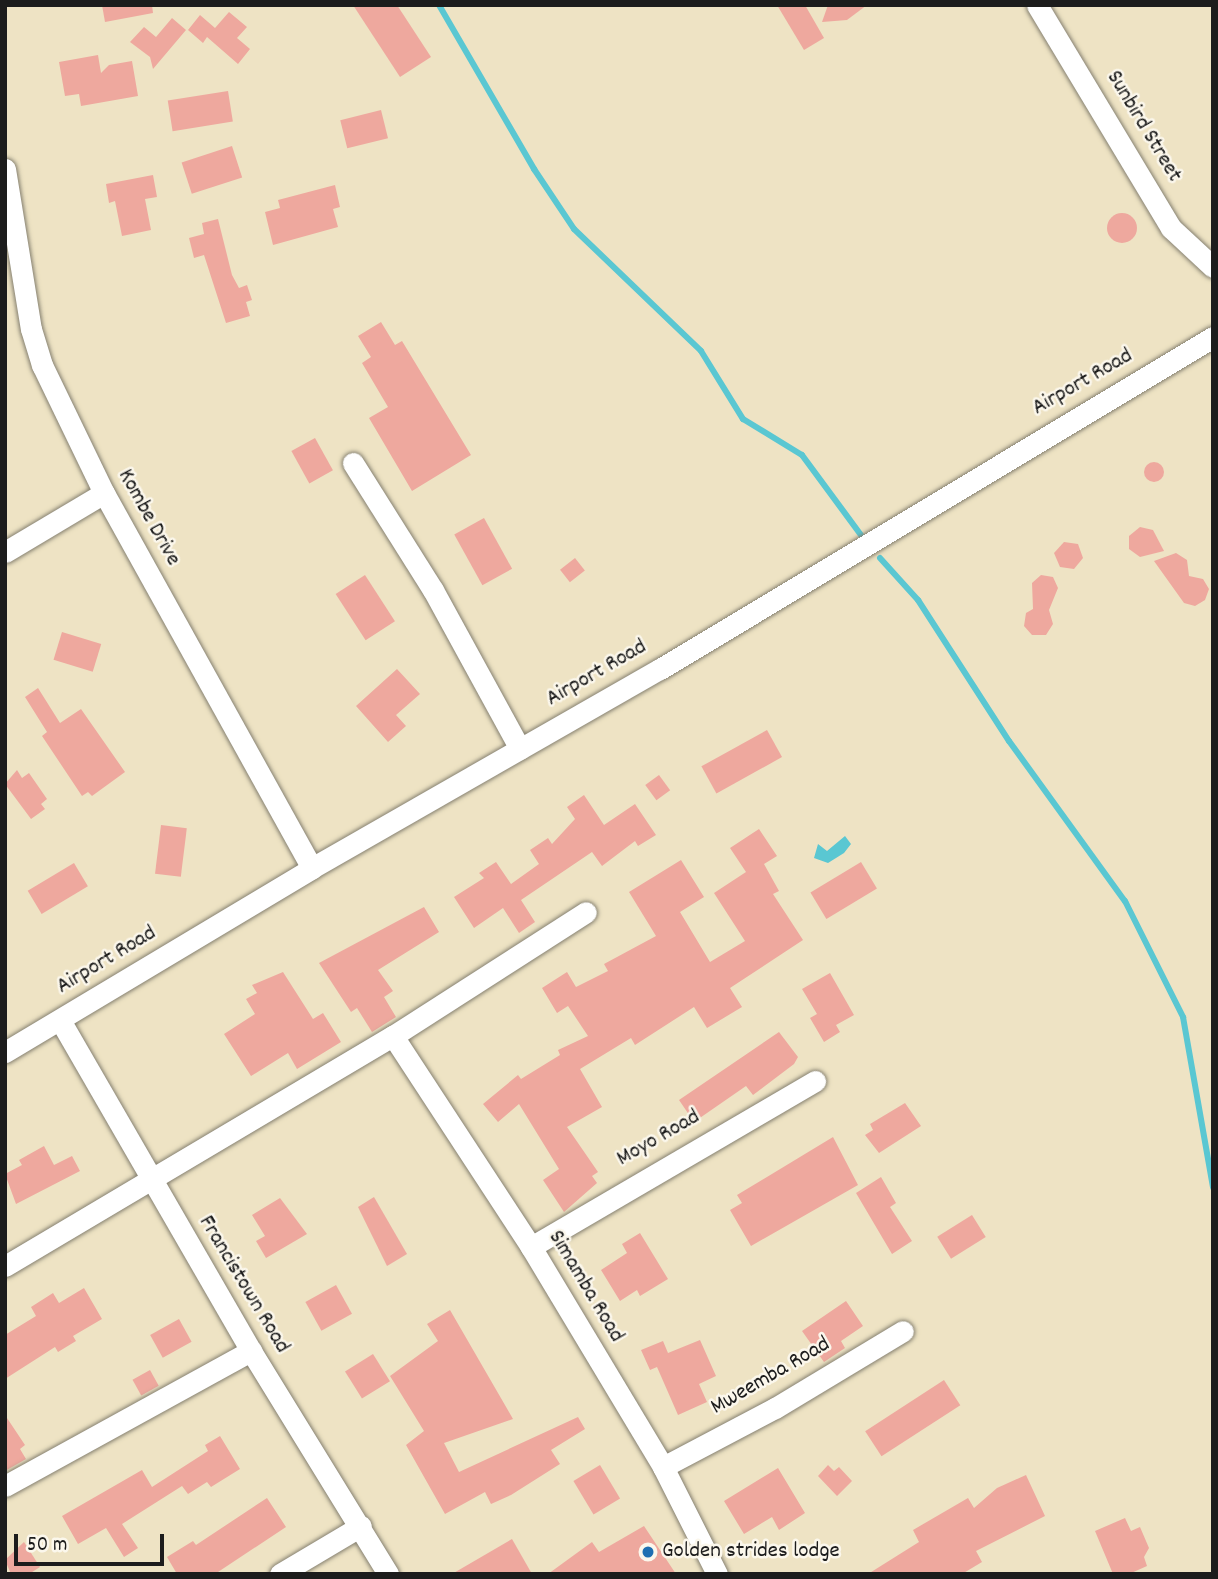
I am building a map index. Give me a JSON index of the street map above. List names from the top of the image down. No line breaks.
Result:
{"streets":{"street":["Sunbird Street","Airport Road","Kombe Drive","Moyo Road","Francistown Road","Simamba Road","Mweemba Road"]},"crossings":[["Airport Road","Kombe Drive"],["Airport Road","Francistown Road"],["Moyo Road","Simamba Road"],["Simamba Road","Mweemba Road"]],"places":["Golden strides lodge"],"scale_bar":"50 m"}
